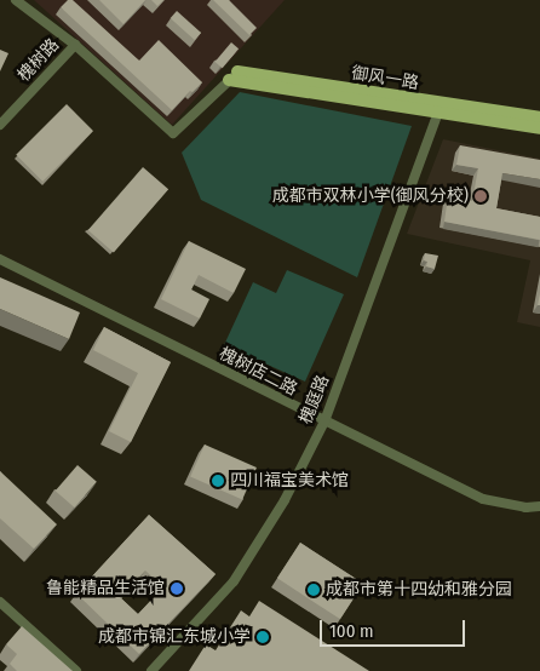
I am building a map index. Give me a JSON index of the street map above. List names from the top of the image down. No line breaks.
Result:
{"streets":{"main road":["御风一路"],"street":["槐树路","槐树店二路","槐庭路"]},"crossings":[["槐树路","御风一路"],["御风一路","槐庭路"],["槐树店二路","槐庭路"]],"places":["成都市双林小学(御风分校)","四川福宝美术馆","鲁能精品生活馆","成都市第十四幼和雅分园","成都市锦汇东城小学"],"scale_bar":"100 m"}
